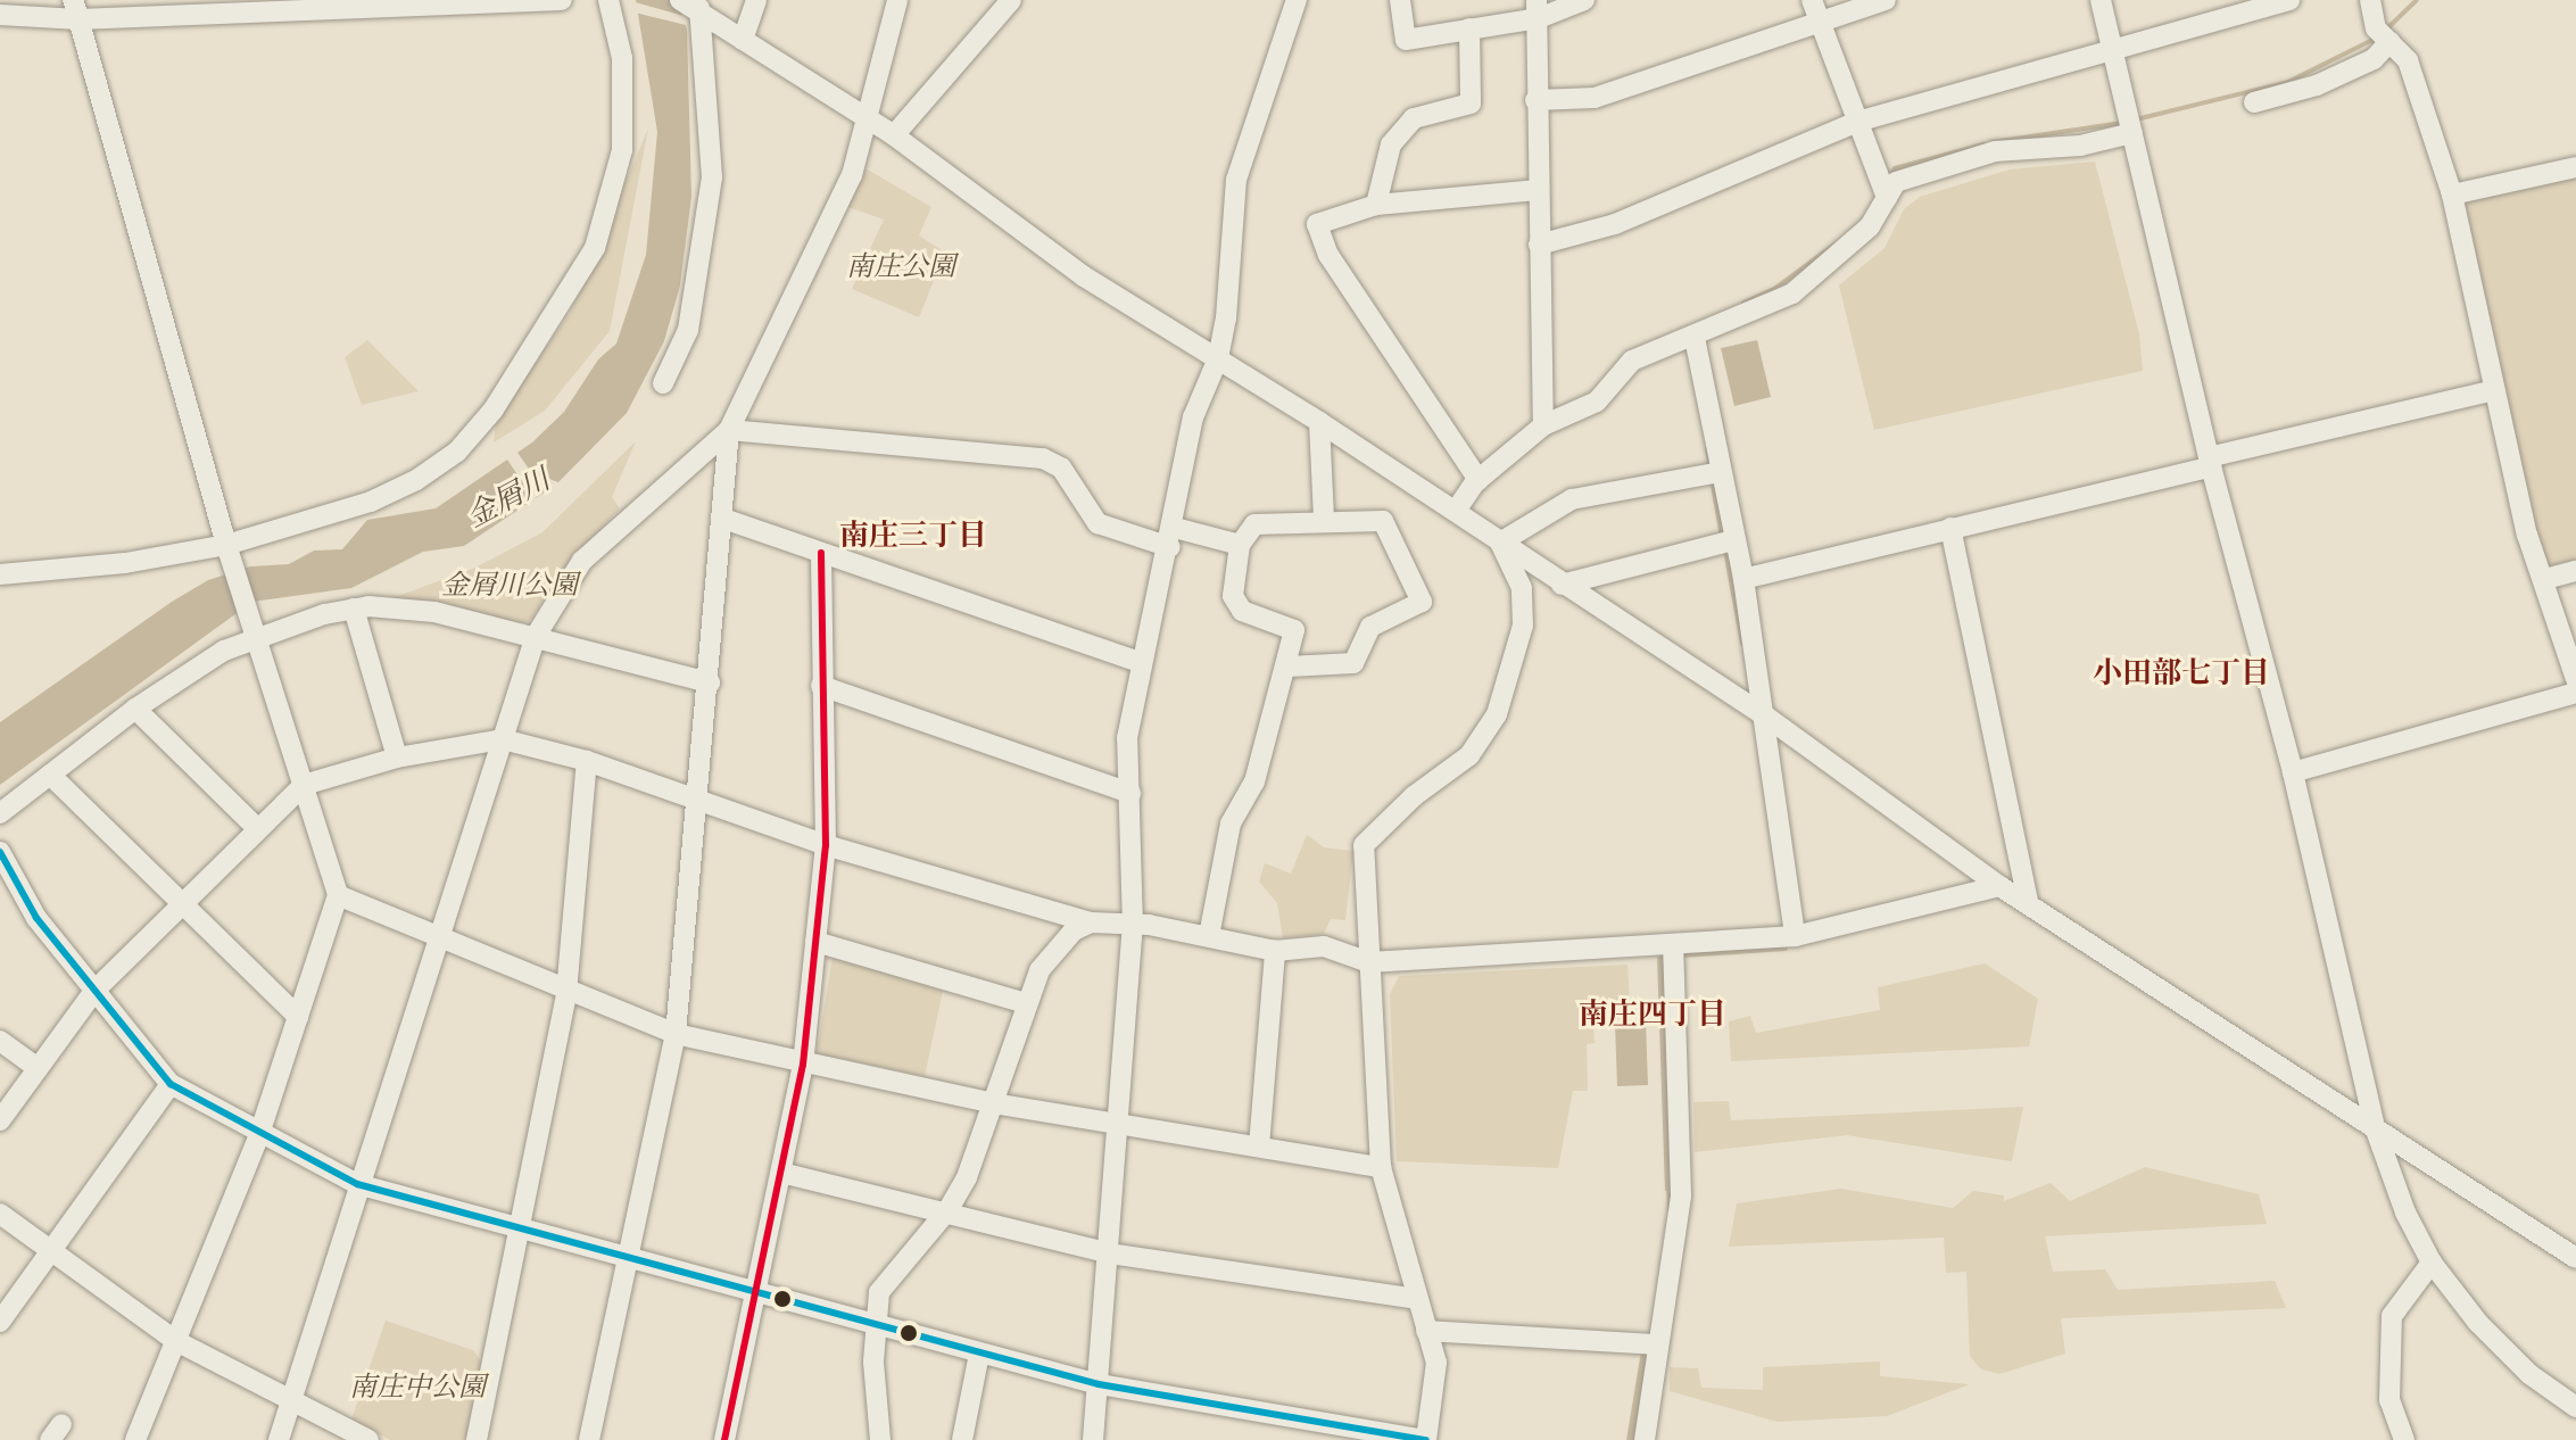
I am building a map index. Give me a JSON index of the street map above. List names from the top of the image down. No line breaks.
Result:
{"districts":["南庄三丁目","小田部七丁目","南庄四丁目"],"water":["金屑川"],"parks":["南庄公園","金屑川公園","南庄中公園"]}
